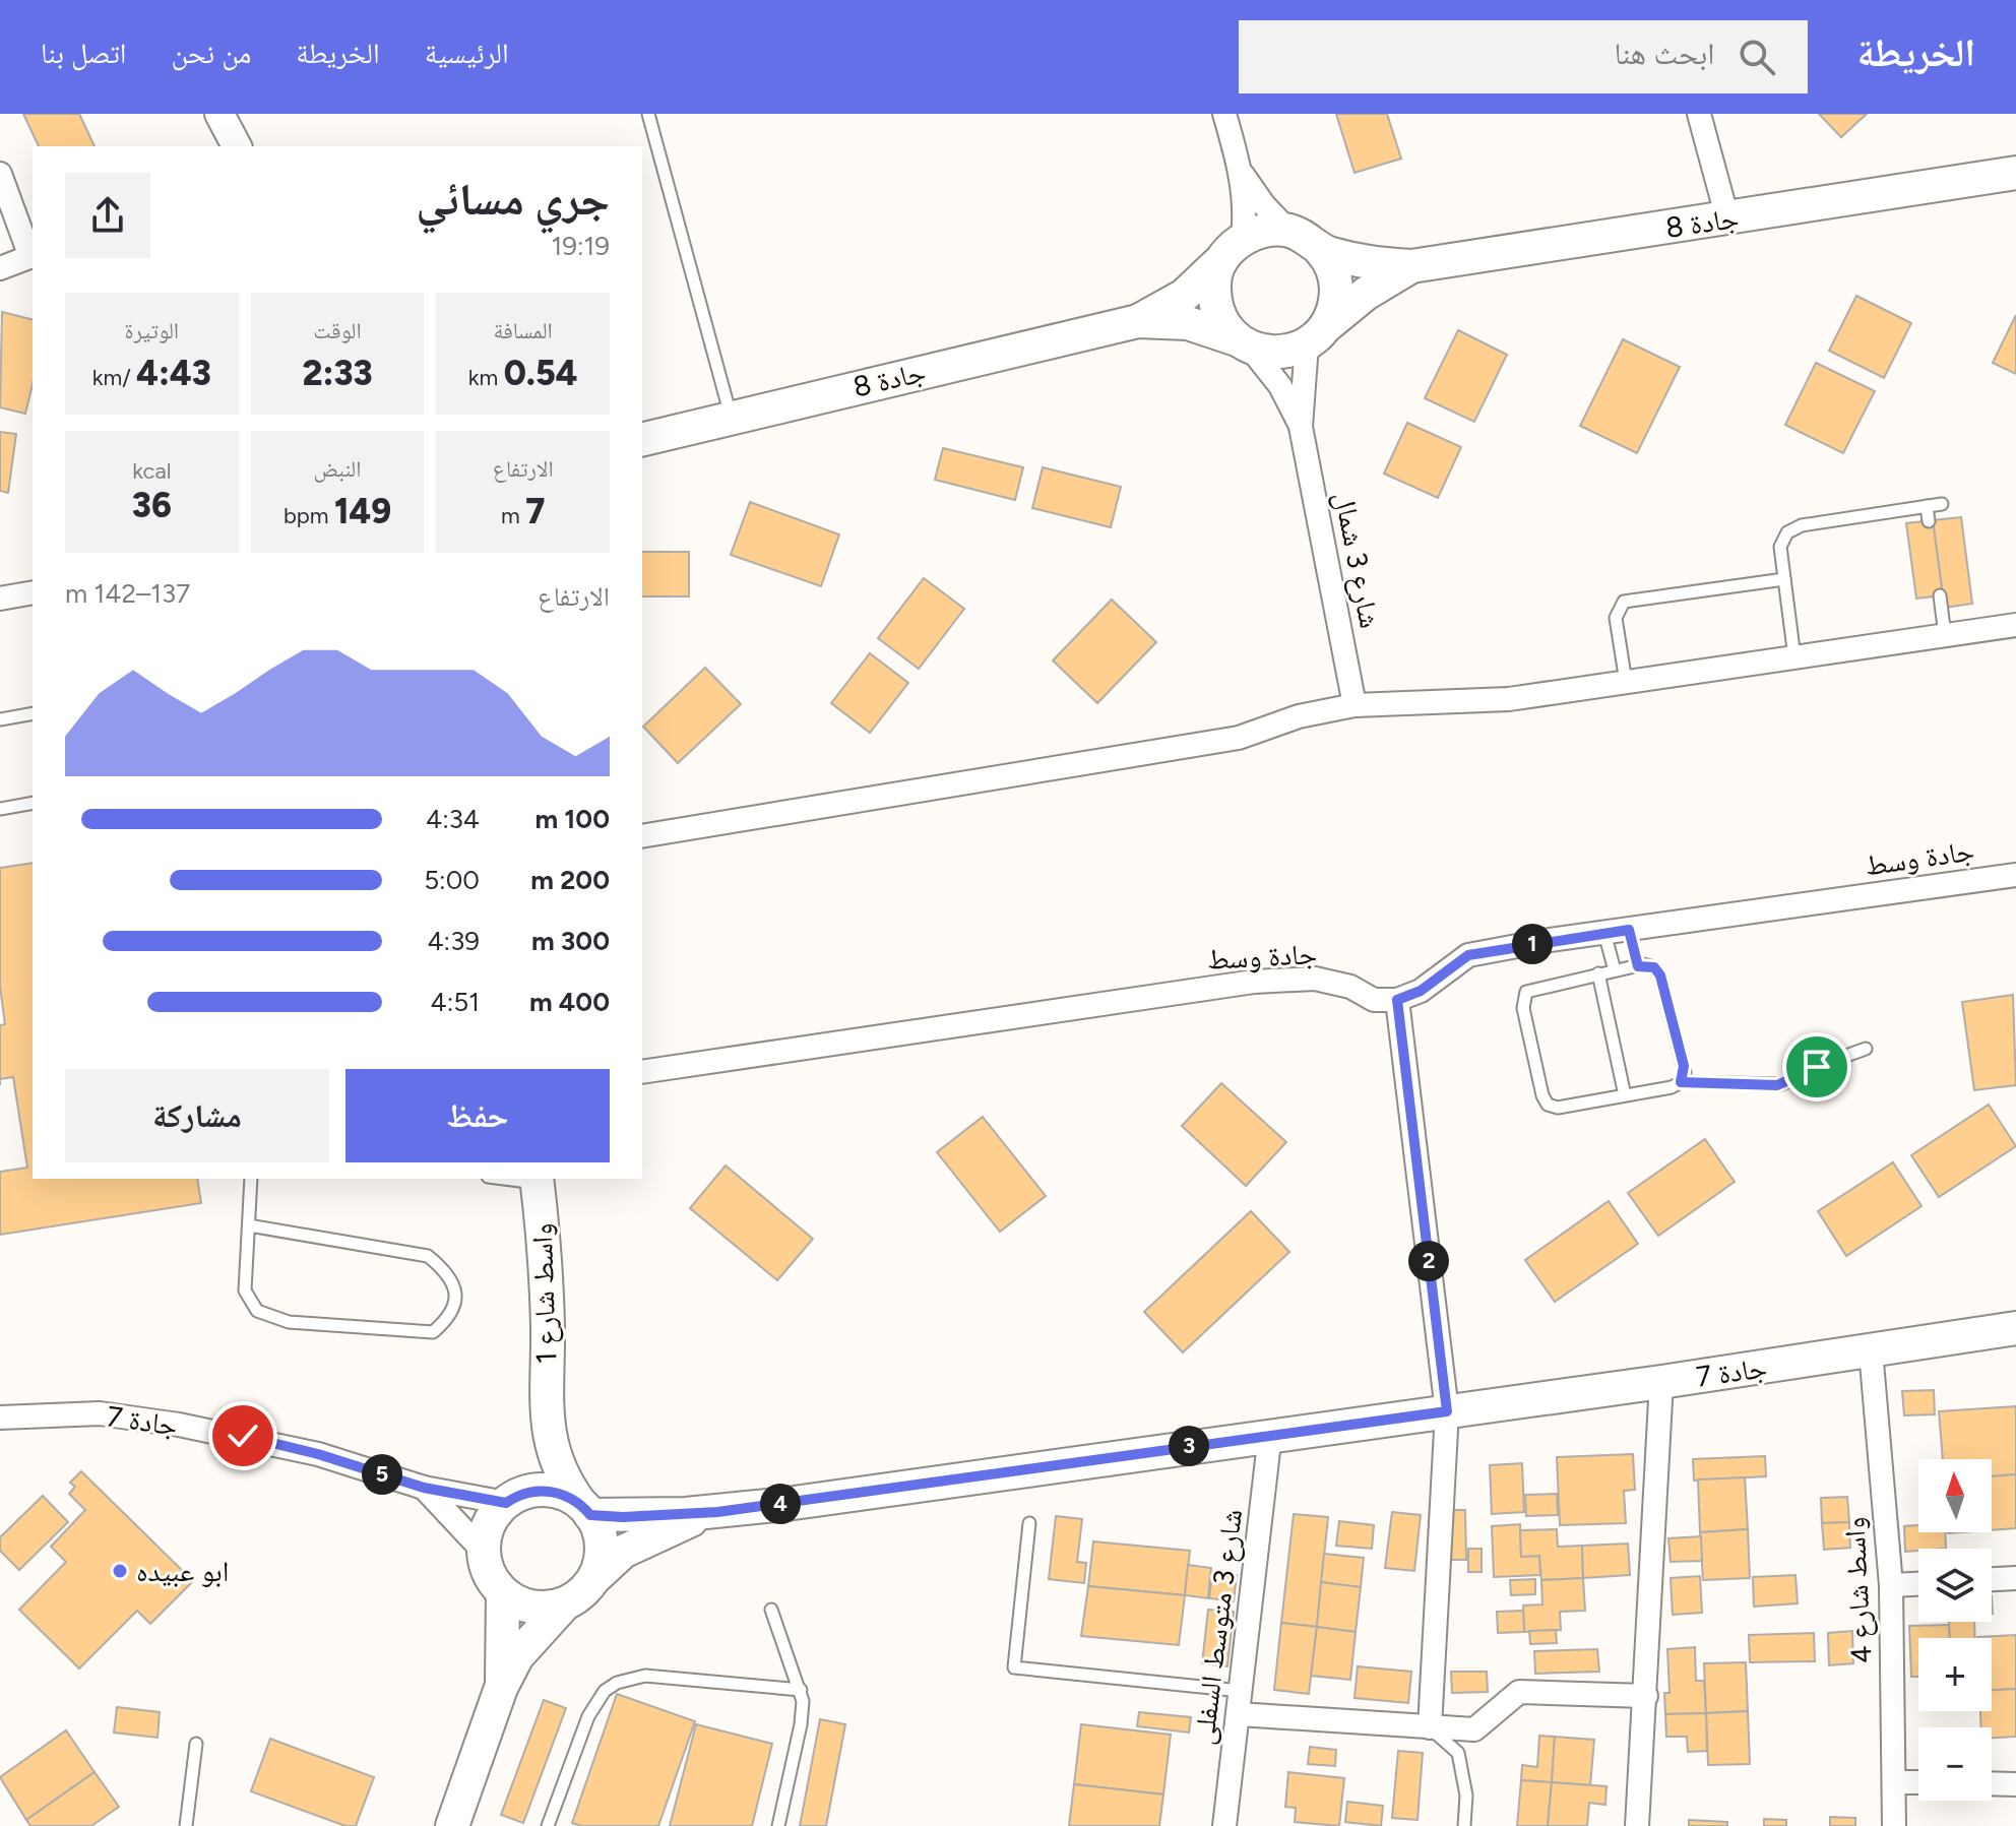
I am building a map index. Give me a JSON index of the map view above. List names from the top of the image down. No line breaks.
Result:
{"streets":{"main road":["جادة 8","واسط شارع 1","جادة 7"],"street":["شارع 3 شمال","جادة وسط","واسط شارع 4","شارع 3 متوسط السفلى"]},"crossings":[["جادة 8","شارع 3 شمال"],["واسط شارع 1","جادة 7"],["جادة 7","واسط شارع 4"],["جادة 7","شارع 3 متوسط السفلى"]],"places":["ابو عبيده"],"north":"top","page":{"header":"الخريطة","search":"ابحث هنا","nav":["الرئيسية","الخريطة","من نحن","اتصل بنا"],"heading":["جري مسائي","19:19"],"stats":[["المسافة","0.54 km"],["الوقت","2:33"],["الوتيرة","4:43 /km"],["الارتفاع","7 m"],["النبض","149 bpm"],["kcal","36"]],"chart":["الارتفاع","137–142 m"],"list":[{"name":"100 m","note":"4:34"},{"name":"200 m","note":"5:00"},{"name":"300 m","note":"4:39"},{"name":"400 m","note":"4:51"}],"pins":["1","2","3","5","4"],"buttons":["حفظ","مشاركة"],"map_buttons":["+","−"]}}
